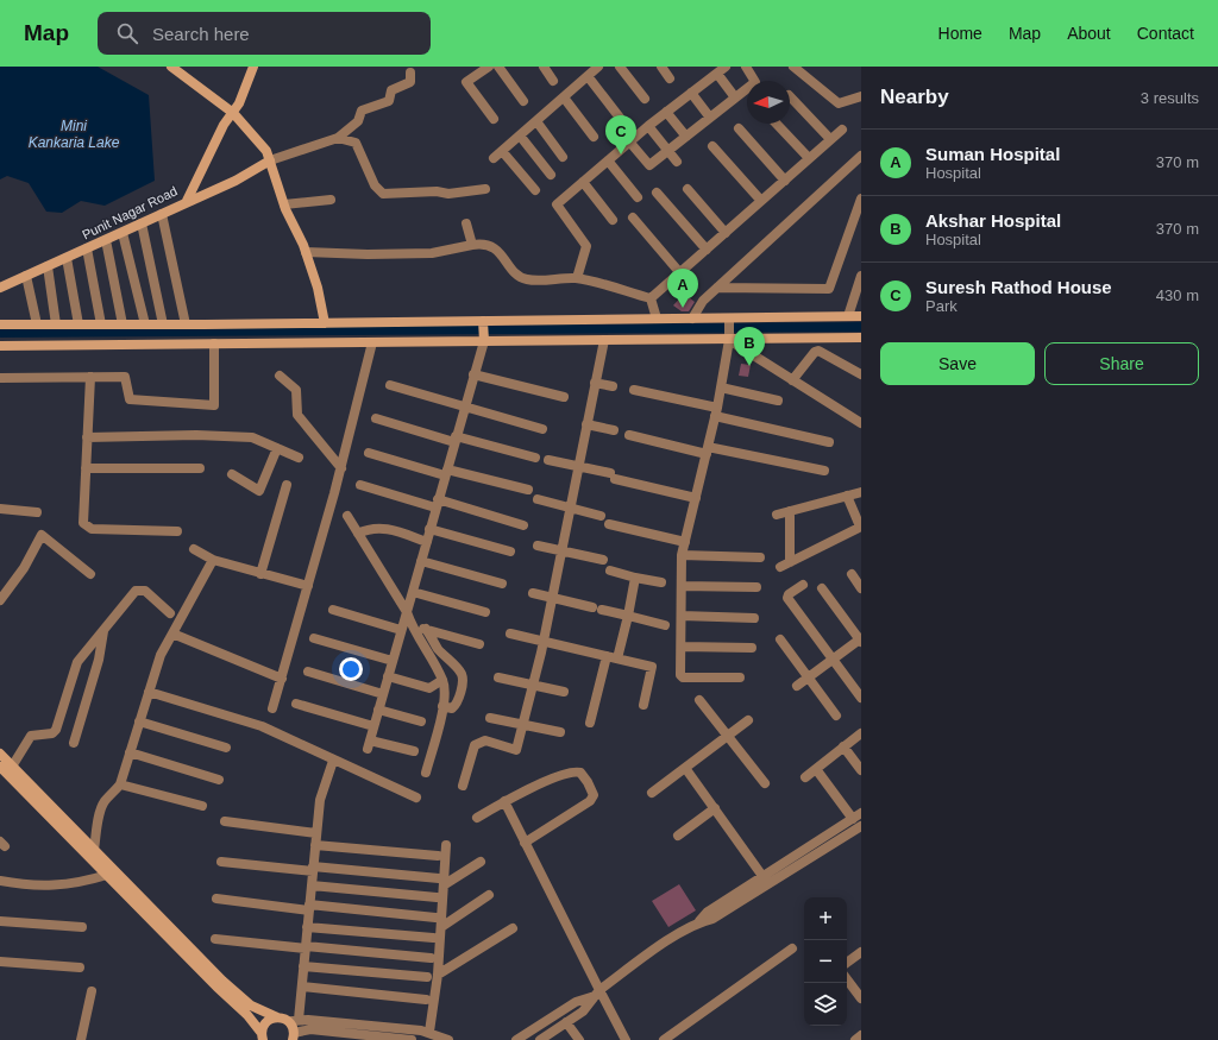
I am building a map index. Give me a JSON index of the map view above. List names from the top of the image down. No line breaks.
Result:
{"streets":{"street":["Punit Nagar Road"]},"water":["Mini Kankaria Lake"],"north":"left","page":{"header":"Map","search":"Search here","nav":["Home","Map","About","Contact"],"heading":["Nearby","3 results"],"pins":["C","A","B"],"list":[{"mark":"A","name":"Suman Hospital","note":"Hospital","value":"370 m"},{"mark":"B","name":"Akshar Hospital","note":"Hospital","value":"370 m"},{"mark":"C","name":"Suresh Rathod House","note":"Park","value":"430 m"}],"buttons":["Save","Share"],"map_buttons":["+","−"]}}
